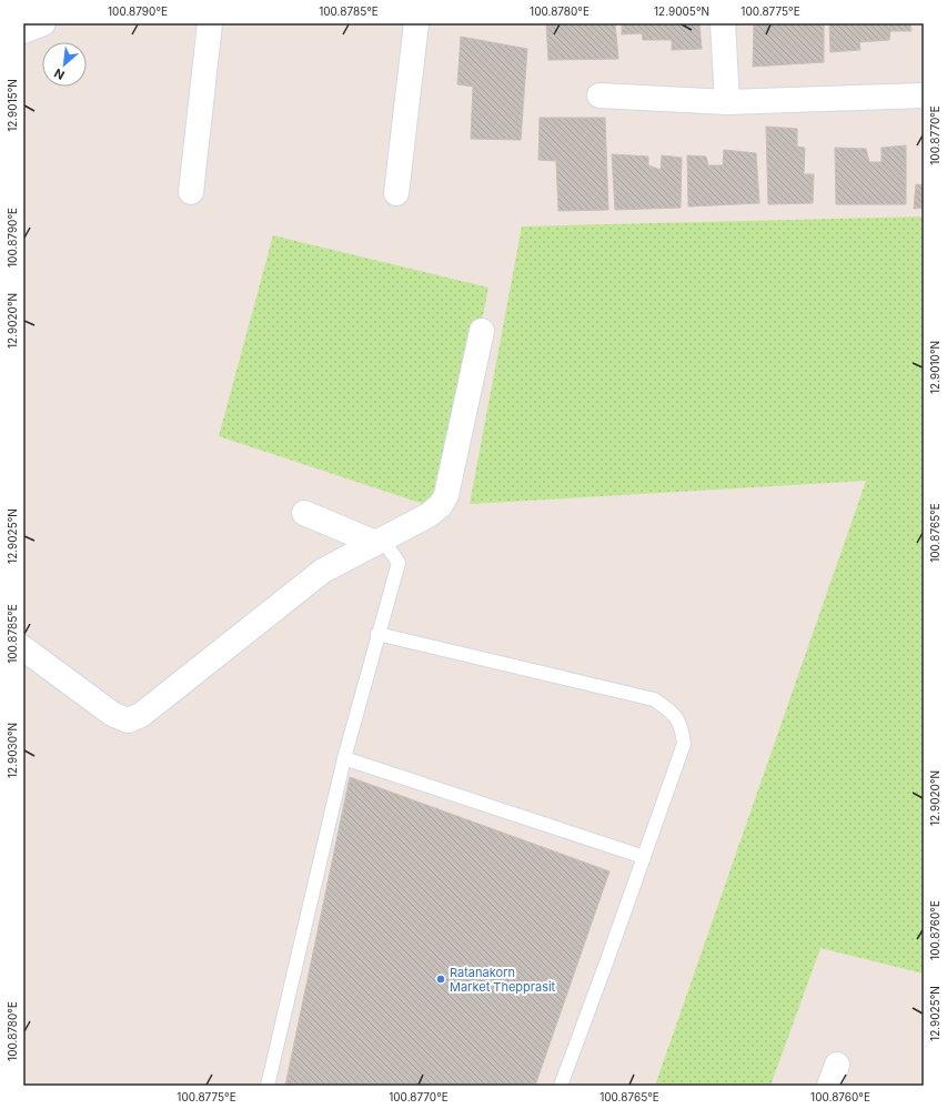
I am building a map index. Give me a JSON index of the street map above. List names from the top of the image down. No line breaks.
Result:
{"places":["Ratanakorn Market Thepprasit"],"north":"bottom left","coordinates":["100.8790°E","100.8785°E","100.8780°E","12.9005°N","100.8775°E","12.9015°N","100.8770°E","12.9020°N","12.9010°N","100.8765°E","12.9025°N","12.9030°N","100.8760°E"]}
